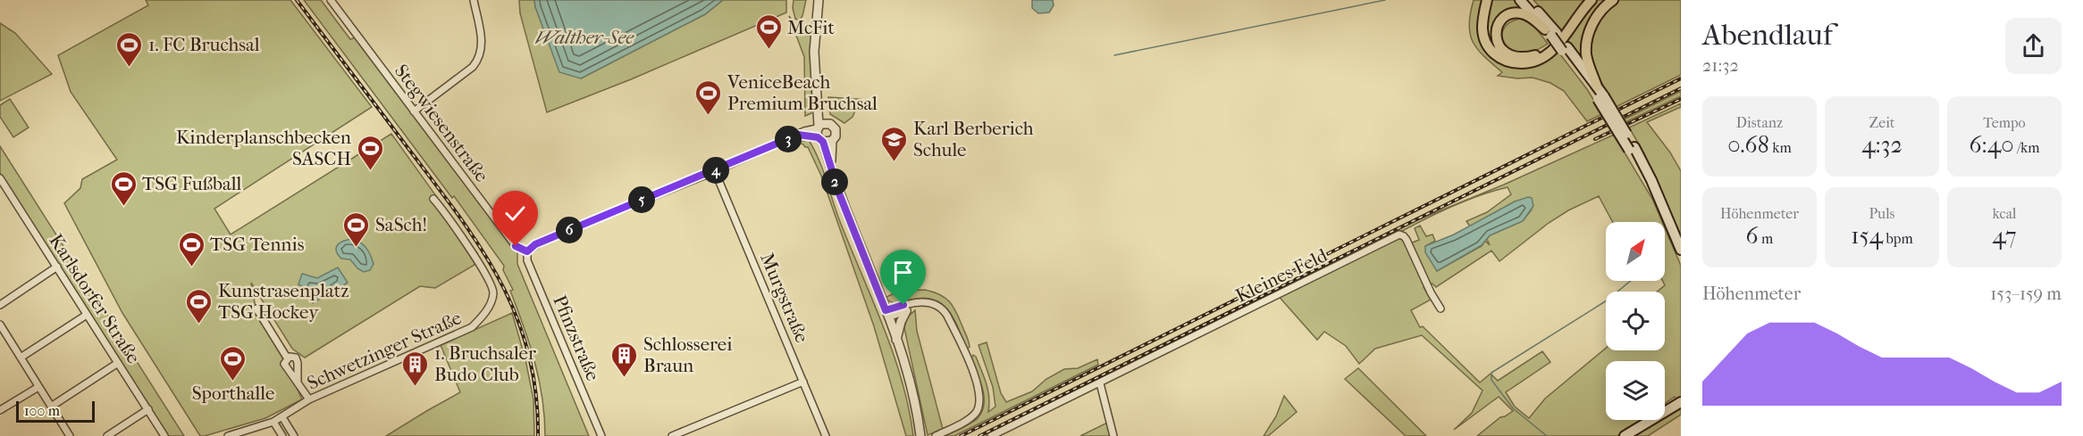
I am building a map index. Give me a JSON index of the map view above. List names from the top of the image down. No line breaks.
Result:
{"streets":{"street":["Stegwiesenstraße","Kleines Feld","Murgstraße","Karlsdorfer Straße","Pfinzstraße","Schwetzinger Straße"]},"crossings":[["Stegwiesenstraße","Pfinzstraße"]],"water":["Walther-See"],"places":{"sports":["McFit","1. FC Bruchsal","VeniceBeach Premium Bruchsal","Kinderplanschbecken SASCH","TSG Fußball","SaSch!","TSG Tennis","Kunstrasenplatz TSG Hockey","Sporthalle"],"school or university":["Karl Berberich Schule"],"building":["Schlosserei Braun","1. Bruchsaler Budo Club"]},"scale_bar":"100 m","north":"top right","page":{"heading":["Abendlauf","21:32"],"stats":[["Distanz","0.68 km"],["Zeit","4:32"],["Tempo","6:40 /km"],["Höhenmeter","6 m"],["Puls","154 bpm"],["kcal","47"]],"pins":["3","4","2","5","6"],"chart":["Höhenmeter","153–159 m"],"scale":"100 m"}}
